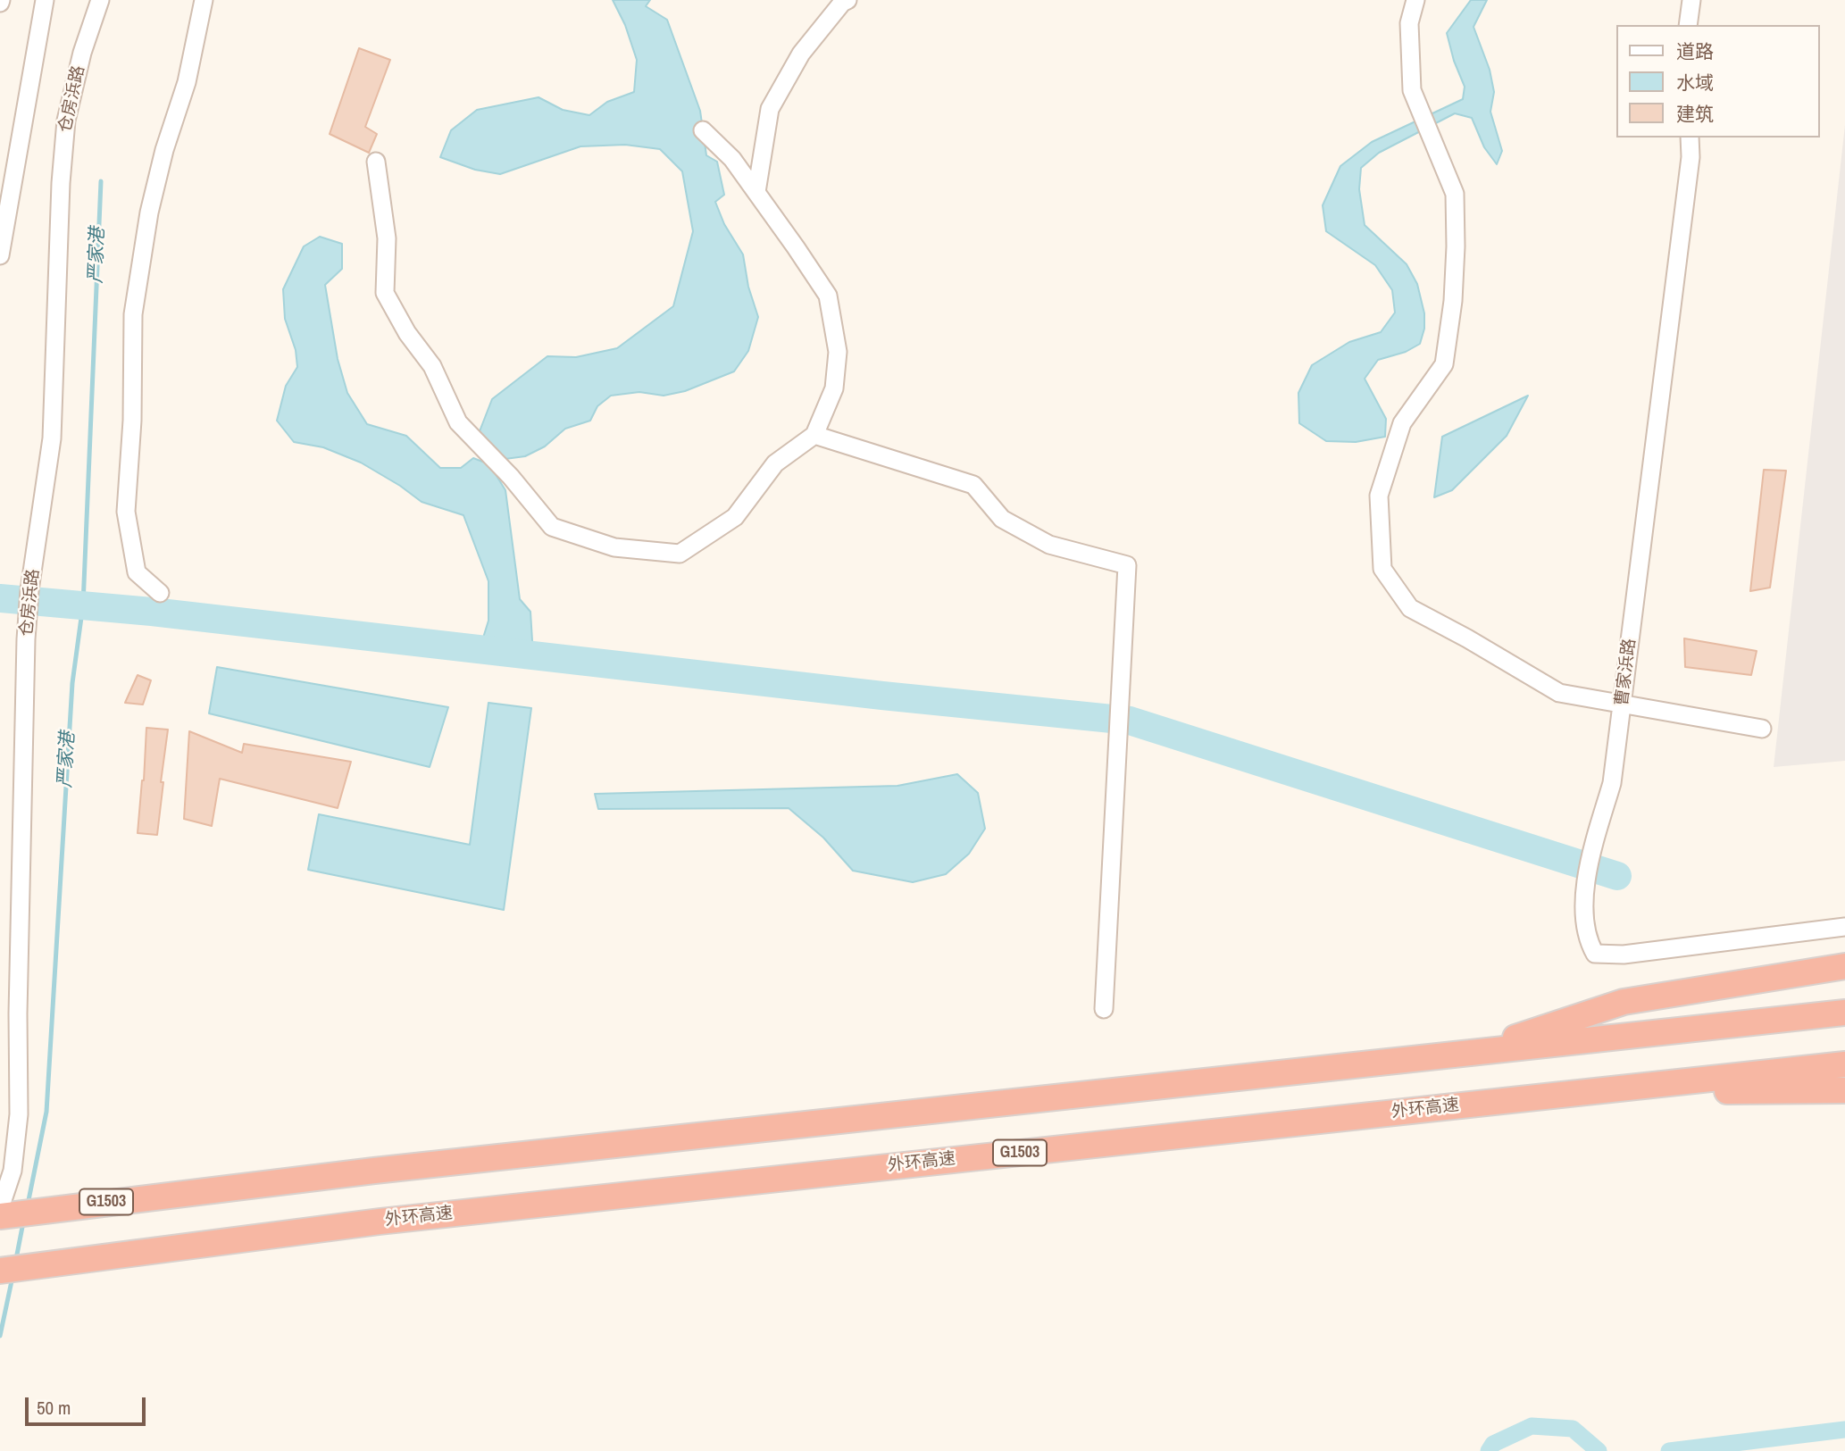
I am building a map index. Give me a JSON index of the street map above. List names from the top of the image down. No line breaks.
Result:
{"streets":{"highway":["外环高速","G1503"],"street":["仓房浜路","曹家浜路"]},"water":["严家港"],"legend":["道路","水域","建筑"],"scale_bar":"50 m"}
